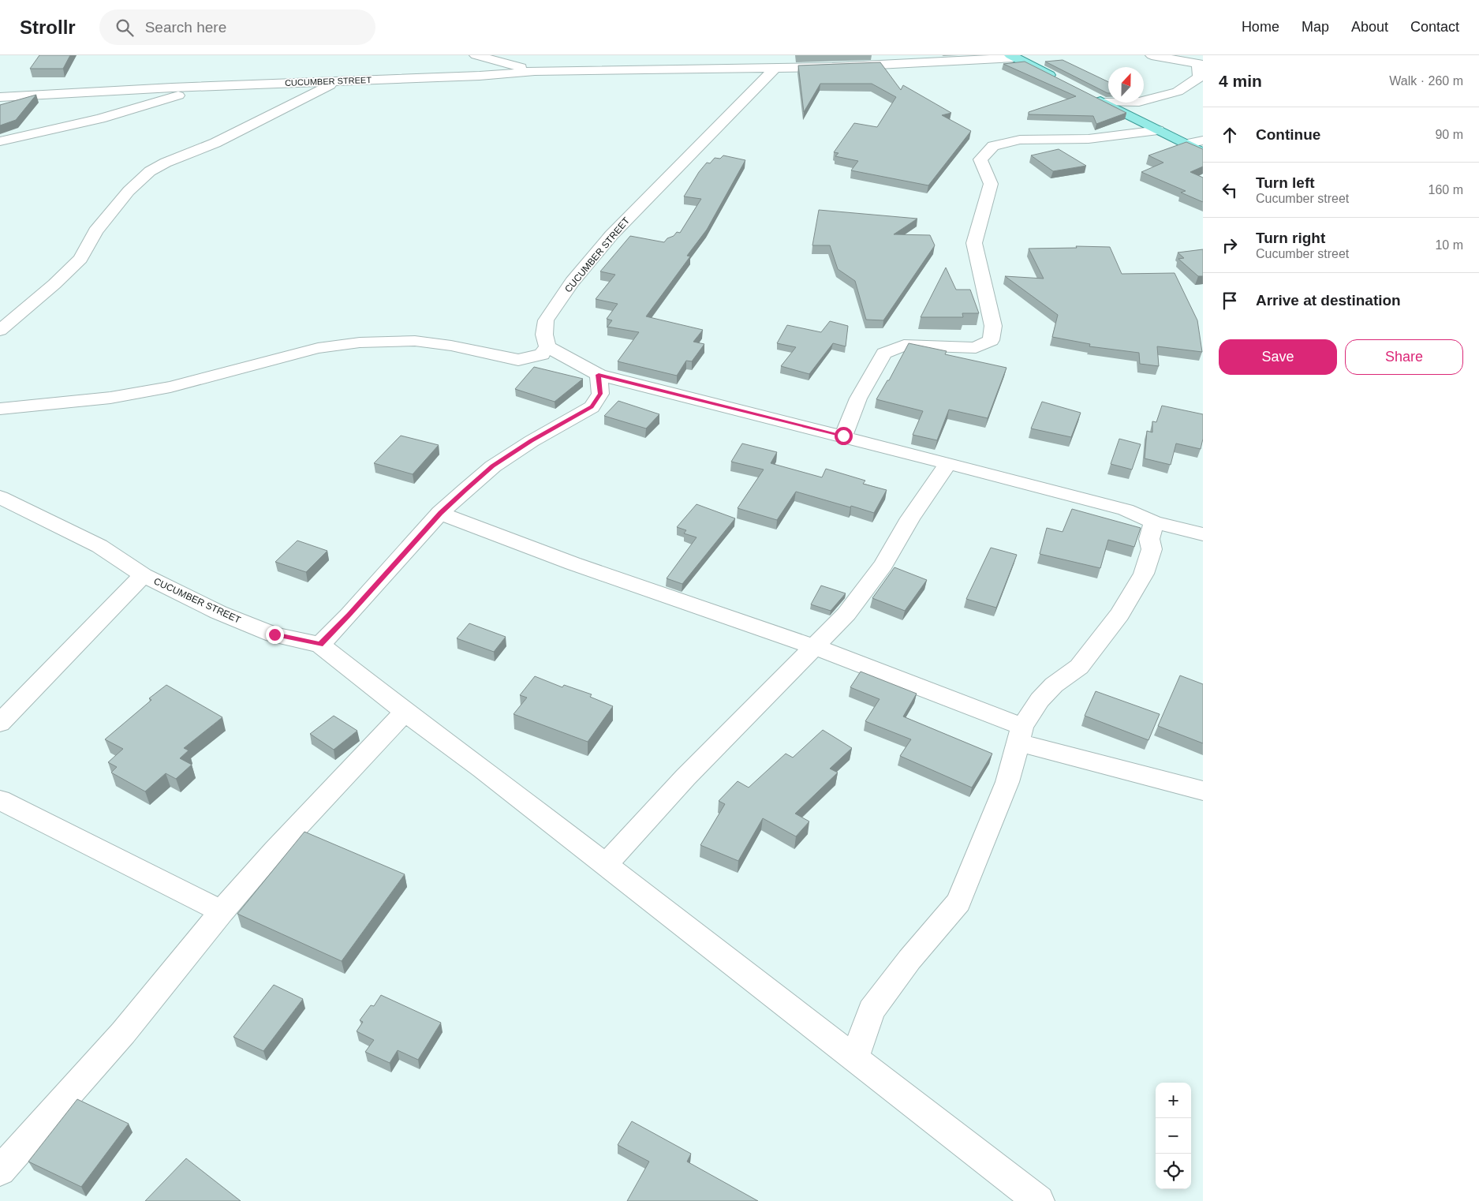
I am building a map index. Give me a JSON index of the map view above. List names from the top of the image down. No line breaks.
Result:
{"streets":{"street":["CUCUMBER STREET"]},"north":"top","page":{"header":"Strollr","search":"Search here","nav":["Home","Map","About","Contact"],"heading":["4 min","Walk · 260 m"],"list":[["Continue","90 m"],["Turn left","Cucumber street","160 m"],["Turn right","Cucumber street","10 m"],"Arrive at destination"],"buttons":["Save","Share"],"map_buttons":["+","−"]}}
